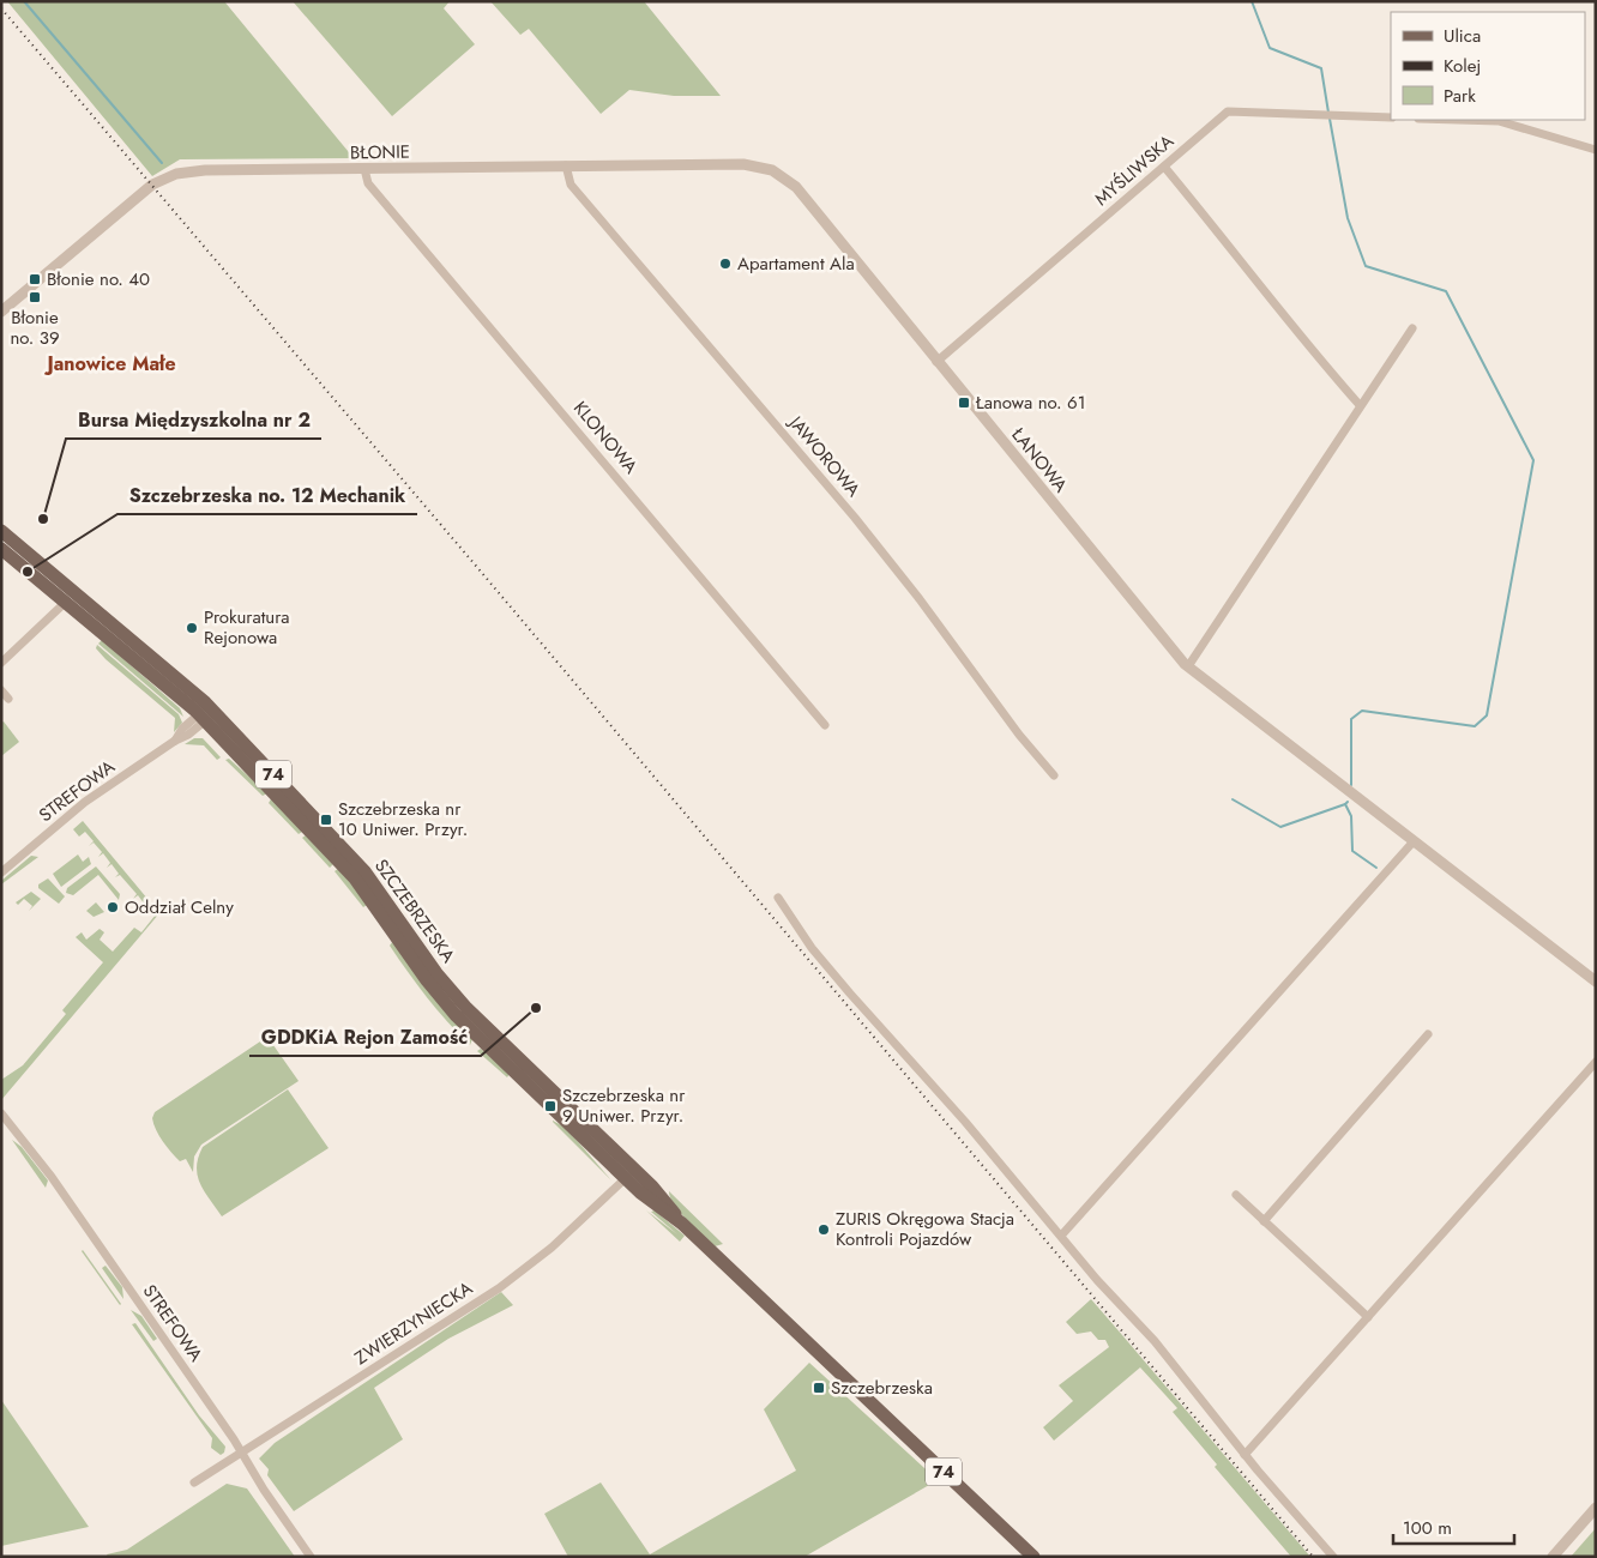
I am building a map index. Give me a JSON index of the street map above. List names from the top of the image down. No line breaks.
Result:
{"streets":{"main road":["74","SZCZEBRZESKA"],"street":["BŁONIE","MYŚLIWSKA","KLONOWA","JAWOROWA","ŁANOWA","STREFOWA","ZWIERZYNIECKA"]},"crossings":[["BŁONIE","KLONOWA"],["BŁONIE","JAWOROWA"],["BŁONIE","ŁANOWA"],["MYŚLIWSKA","ŁANOWA"],["STREFOWA","SZCZEBRZESKA"],["STREFOWA","ZWIERZYNIECKA"],["SZCZEBRZESKA","ZWIERZYNIECKA"]],"districts":["Janowice Małe"],"places":{"other":["Apartament Ala","Bursa Międzyszkolna nr 2","Szczebrzeska no. 12 Mechanik","Prokuratura Rejonowa","Oddział Celny","GDDKiA Rejon Zamość","ZURIS Okręgowa Stacja Kontroli Pojazdów"],"transit":["Błonie no. 40","Błonie no. 39","Łanowa no. 61","Szczebrzeska nr 10 Uniwer. Przyr.","Szczebrzeska nr 9 Uniwer. Przyr.","Szczebrzeska"]},"legend":["Ulica","Kolej","Park"],"scale_bar":"100 m"}
